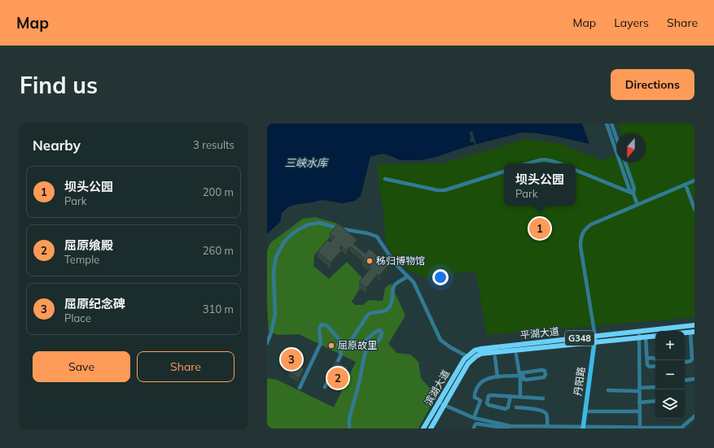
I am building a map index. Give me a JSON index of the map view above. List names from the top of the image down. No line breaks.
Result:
{"streets":{"highway":["平湖大道","G348","滨湖大道"],"main road":["丹阳路"]},"crossings":[["平湖大道","丹阳路"],["平湖大道","滨湖大道"]],"water":["三峡水库"],"places":["秭归博物馆","屈原故里"],"north":"bottom","page":{"header":"Map","nav":["Map","Layers","Share"],"buttons":["Directions",["Save","Share"]],"title":"Find us","heading":["Nearby","3 results"],"popup":["坝头公园","Park"],"list":[{"mark":"1","name":"坝头公园","note":"Park","value":"200 m"},{"mark":"2","name":"屈原飨殿","note":"Temple","value":"260 m"},{"mark":"3","name":"屈原纪念碑","note":"Place","value":"310 m"}],"pins":["1","3","2"],"map_buttons":["+","−"]}}
